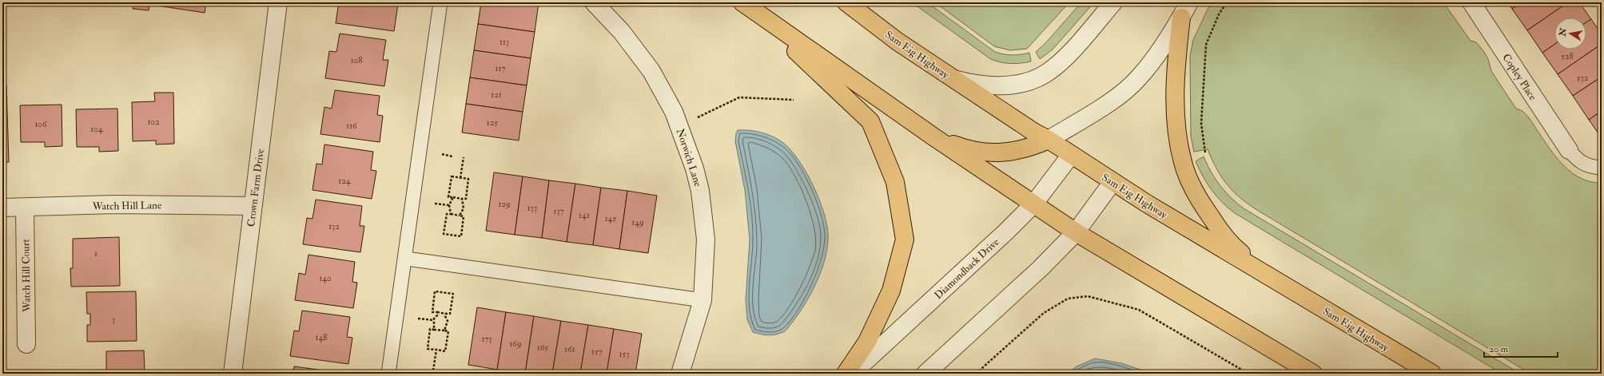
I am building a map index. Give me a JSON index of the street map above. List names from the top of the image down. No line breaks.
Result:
{"streets":{"main road":["Sam Eig Highway"],"street":["Copley Place","Norwich Lane","Crown Farm Drive","Watch Hill Lane","Diamondback Drive","Watch Hill Court"]},"crossings":[["Sam Eig Highway","Diamondback Drive"],["Crown Farm Drive","Watch Hill Lane"],["Watch Hill Lane","Watch Hill Court"]],"house_numbers":["113","528","108","117","532","121","102","125","106","116","104","124","129","133","137","141","145","149","132","1","140","3","148","173","169","165","161","157","153"],"scale_bar":"20 m","north":"left"}
